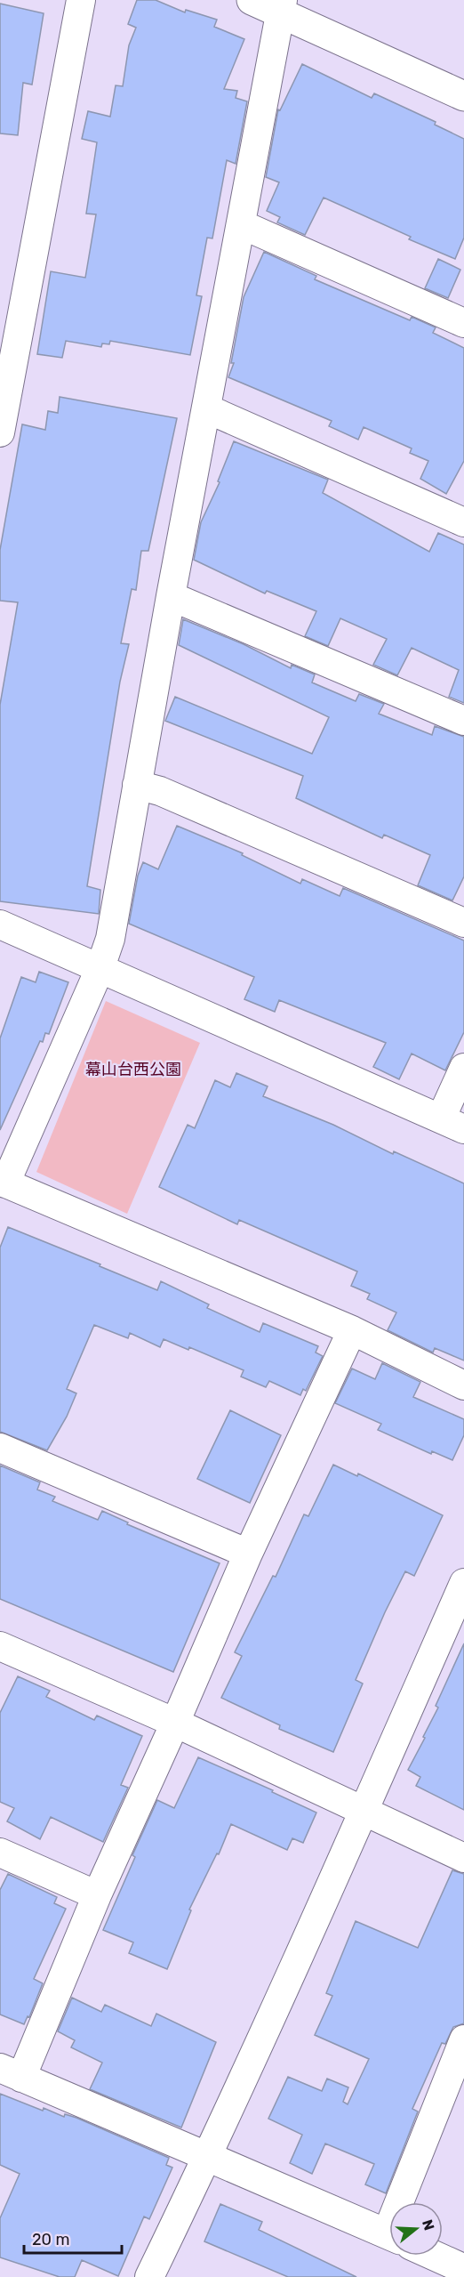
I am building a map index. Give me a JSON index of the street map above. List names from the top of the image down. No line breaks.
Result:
{"parks":["幕山台西公園"],"scale_bar":"20 m","north":"right"}
